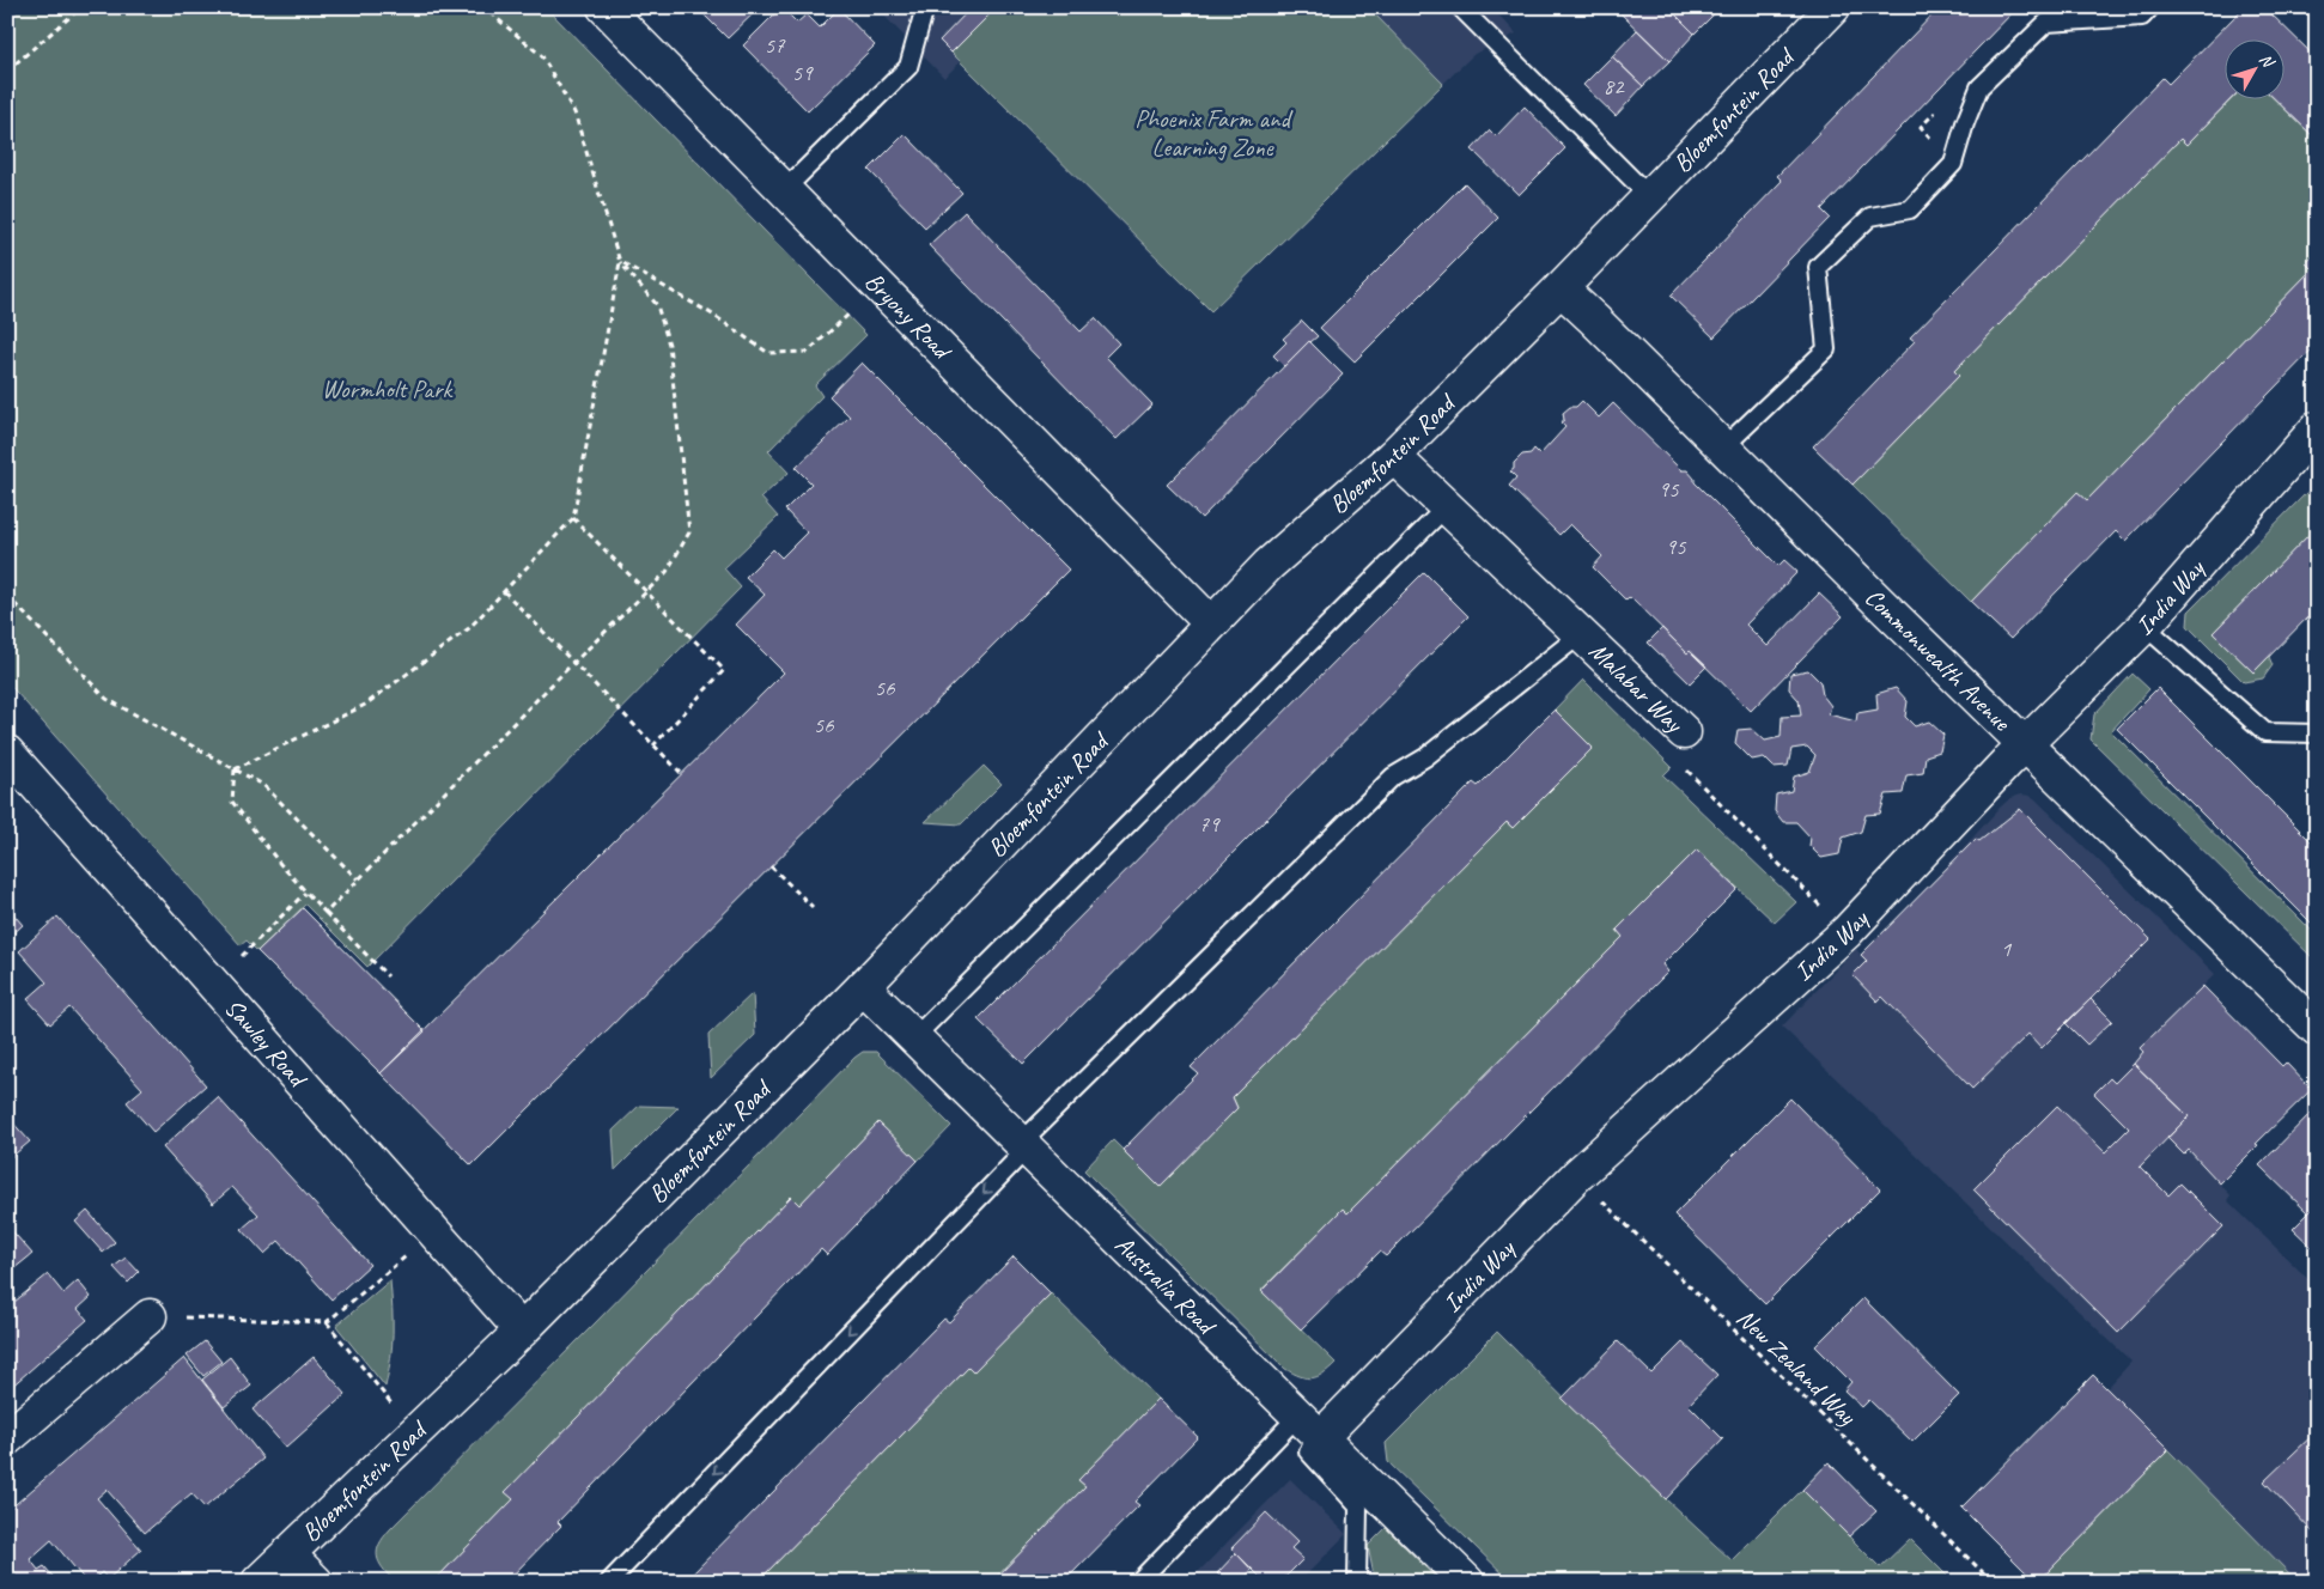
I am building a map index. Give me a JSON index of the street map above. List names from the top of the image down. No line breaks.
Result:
{"streets":{"street":["Bloemfontein Road","Bryony Road","India Way","Commonwealth Avenue","Malabar Way","Sawley Road","Australia Road"],"path":["New Zealand Way"]},"crossings":[["Bloemfontein Road","Bryony Road"],["Bloemfontein Road","Commonwealth Avenue"],["Bloemfontein Road","Malabar Way"],["Bloemfontein Road","Sawley Road"],["Bloemfontein Road","Australia Road"],["India Way","Commonwealth Avenue"],["India Way","Malabar Way"],["India Way","Australia Road"],["India Way","New Zealand Way"]],"parks":["Phoenix Farm and Learning Zone","Wormholt Park"],"house_numbers":["57","59","82","95","95","56","56","79","1"],"north":"top right"}
